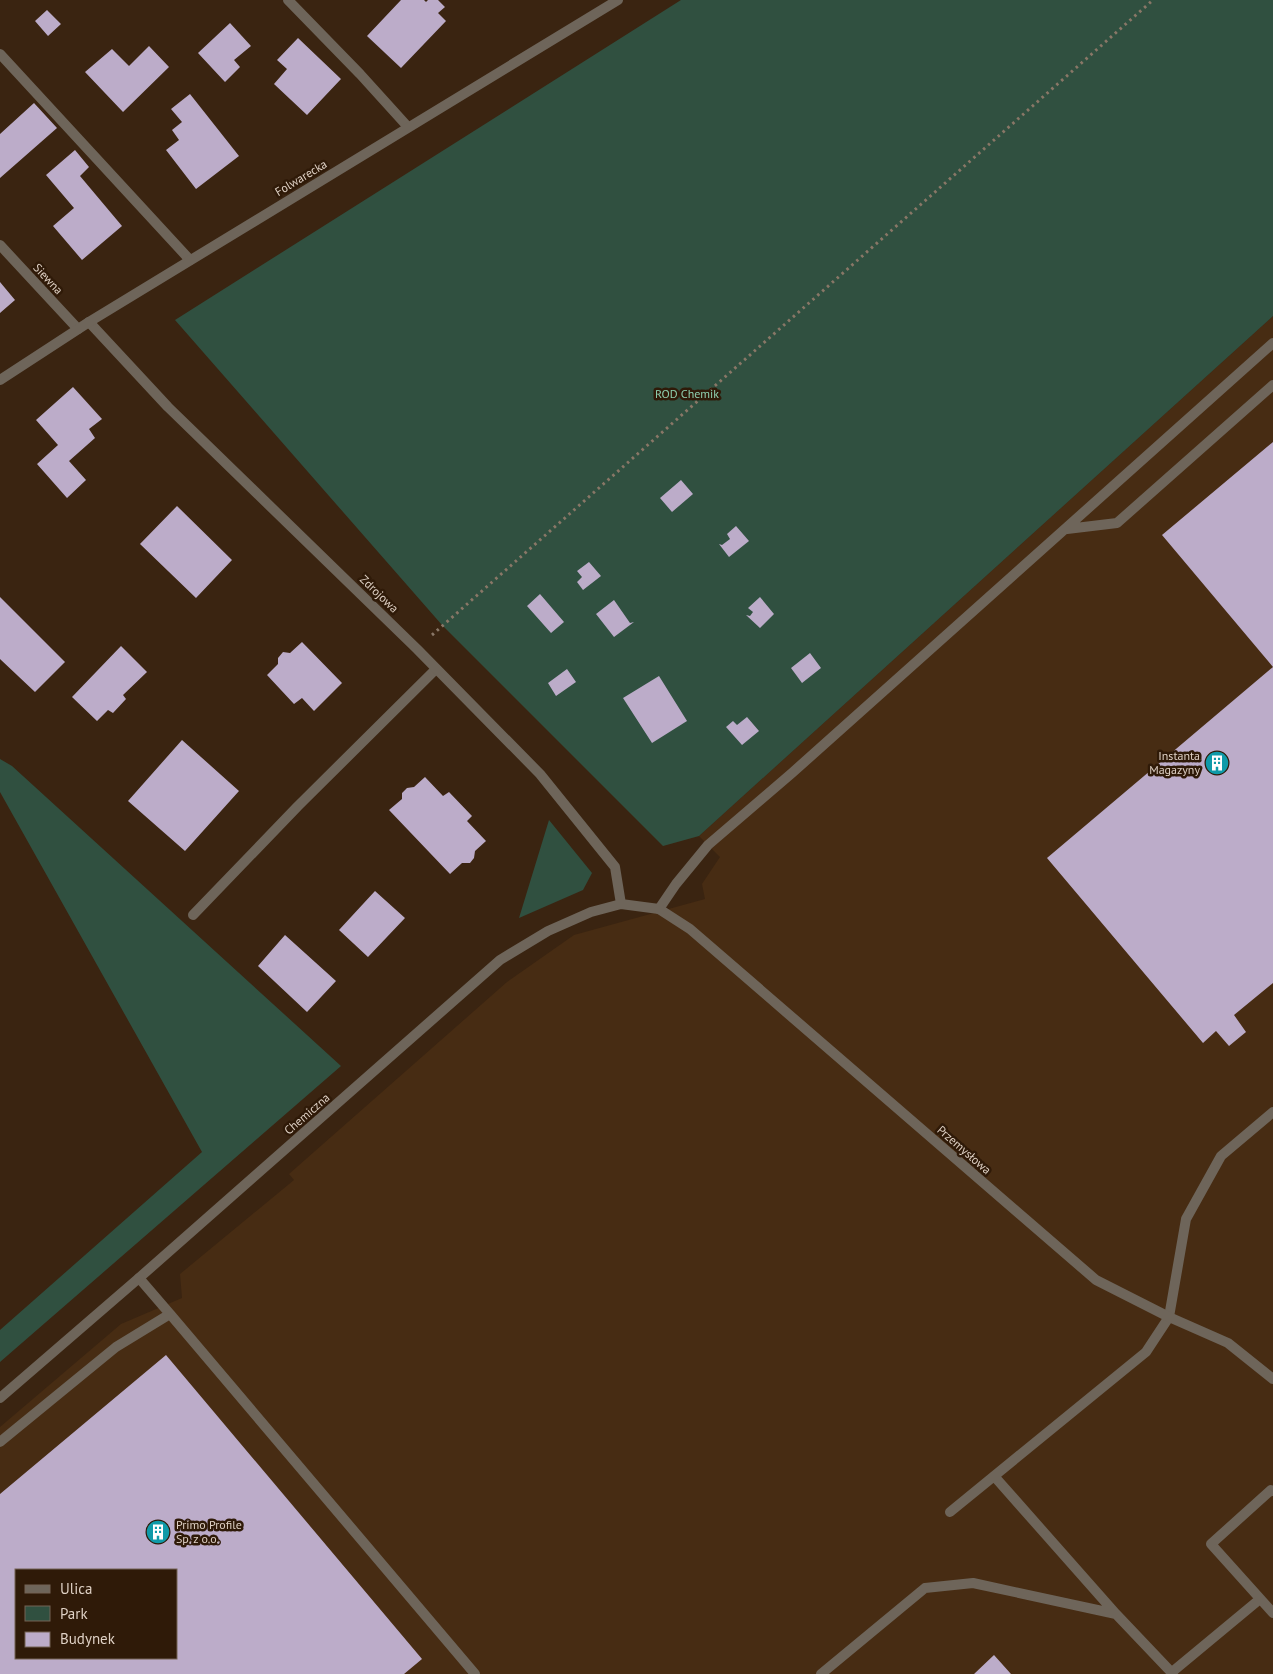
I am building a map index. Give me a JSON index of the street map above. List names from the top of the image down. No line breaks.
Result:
{"streets":{"street":["Folwarecka","Siewna","Zdrojowa","Chemiczna","Przemysłowa"]},"crossings":[["Folwarecka","Siewna"],["Folwarecka","Zdrojowa"],["Zdrojowa","Chemiczna"],["Chemiczna","Przemysłowa"]],"parks":["ROD Chemik"],"places":{"building":["Instanta Magazyny","Primo Profile Sp. z o.o."]},"legend":["Ulica","Park","Budynek"]}
